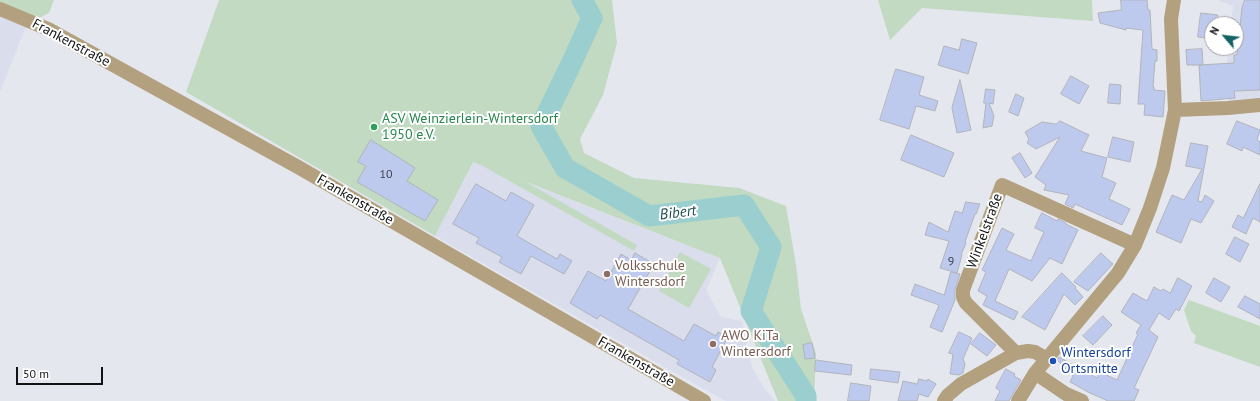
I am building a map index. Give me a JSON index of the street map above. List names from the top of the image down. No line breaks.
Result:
{"streets":{"street":["Frankenstraße","Winkelstraße"]},"water":["Bibert"],"places":["ASV Weinzierlein-Wintersdorf 1950 e.V.","Volksschule Wintersdorf","AWO KiTa Wintersdorf","Wintersdorf Ortsmitte"],"house_numbers":["10","9"],"scale_bar":"50 m","north":"top left"}
